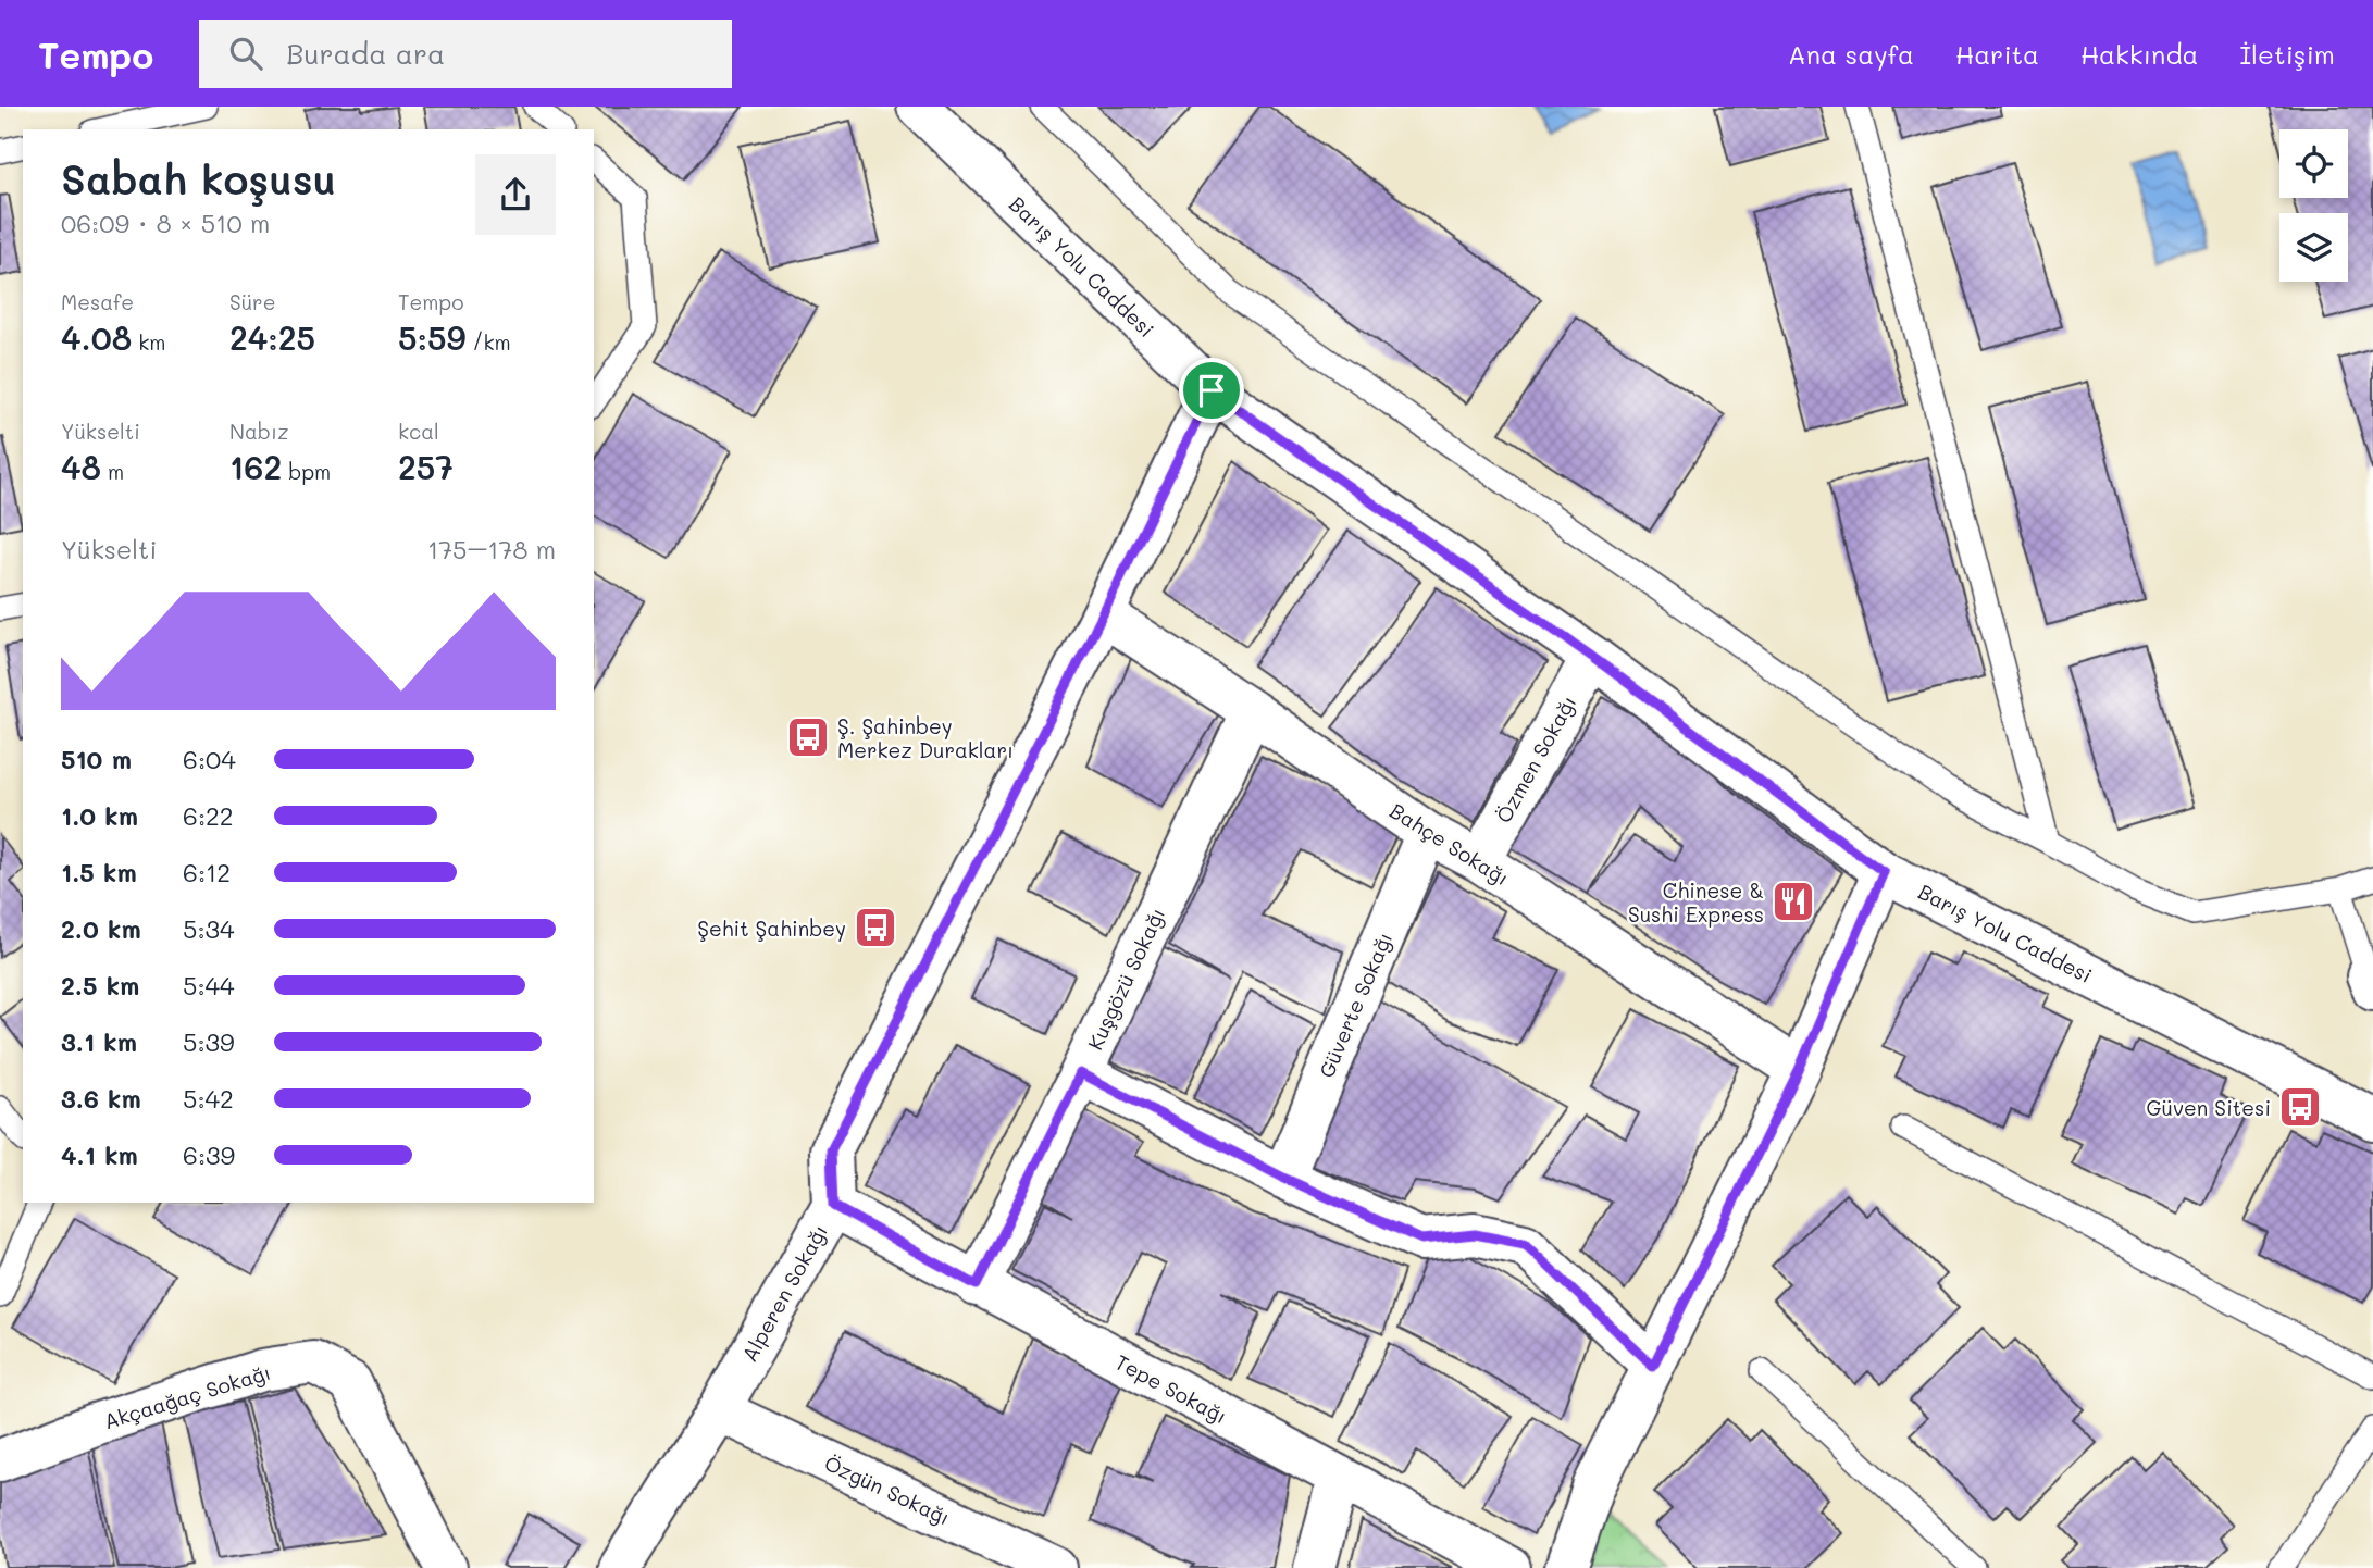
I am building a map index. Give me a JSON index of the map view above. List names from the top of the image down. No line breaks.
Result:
{"streets":{"street":["Barış Yolu Caddesi","Özmen Sokağı","Bahçe Sokağı","Kuşgözü Sokağı","Güverte Sokağı","Alperen Sokağı","Tepe Sokağı","Akçaağaç Sokağı","Özgün Sokağı"]},"crossings":[["Barış Yolu Caddesi","Özmen Sokağı"],["Barış Yolu Caddesi","Alperen Sokağı"],["Özmen Sokağı","Bahçe Sokağı"],["Bahçe Sokağı","Kuşgözü Sokağı"],["Bahçe Sokağı","Güverte Sokağı"],["Bahçe Sokağı","Alperen Sokağı"],["Kuşgözü Sokağı","Tepe Sokağı"],["Alperen Sokağı","Tepe Sokağı"],["Alperen Sokağı","Özgün Sokağı"]],"places":{"bus stop":["Ş. Şahinbey Merkez Durakları","Şehit Şahinbey","Güven Sitesi"],"restaurant":["Chinese & Sushi Express"]},"page":{"header":"Tempo","search":"Burada ara","nav":["Ana sayfa","Harita","Hakkında","İletişim"],"heading":["Sabah koşusu","06:09 · 8 × 510 m"],"stats":[["Mesafe","4.08 km"],["Süre","24:25"],["Tempo","5:59 /km"],["Yükselti","48 m"],["Nabız","162 bpm"],["kcal","257"]],"chart":["Yükselti","175–178 m"],"list":[{"name":"510 m","note":"6:04"},{"name":"1.0 km","note":"6:22"},{"name":"1.5 km","note":"6:12"},{"name":"2.0 km","note":"5:34"},{"name":"2.5 km","note":"5:44"},{"name":"3.1 km","note":"5:39"},{"name":"3.6 km","note":"5:42"},{"name":"4.1 km","note":"6:39"}]}}
